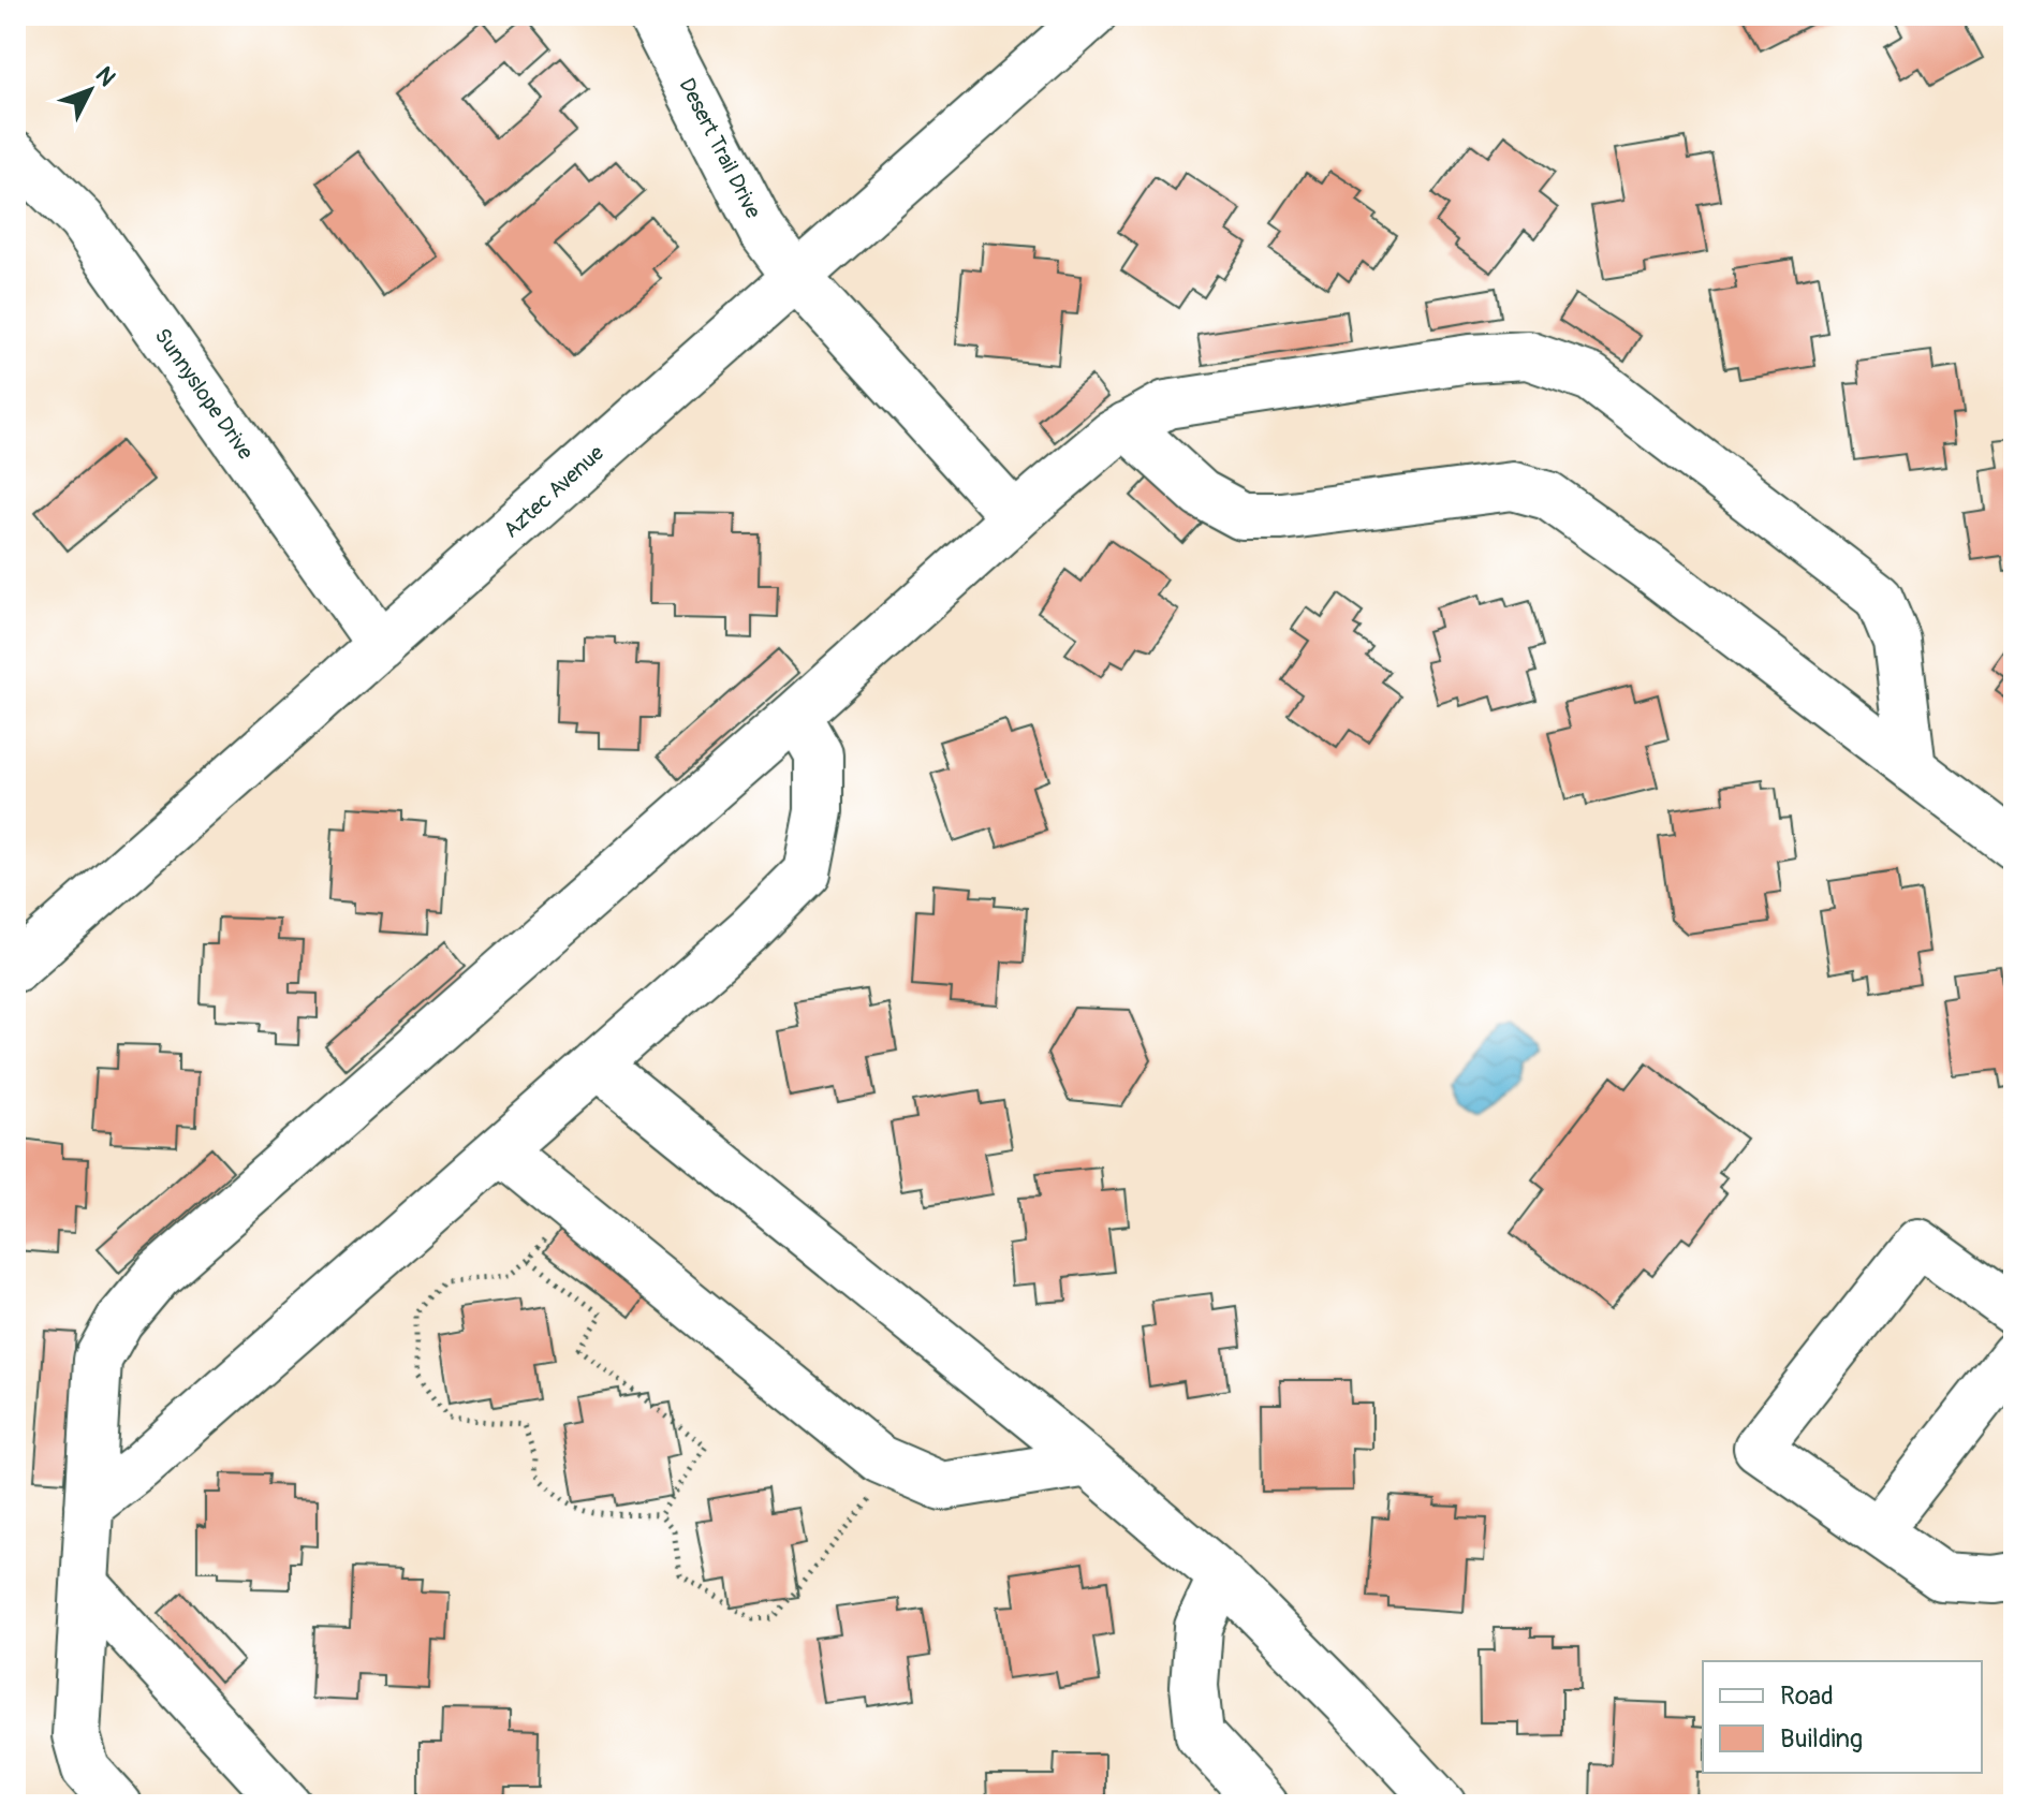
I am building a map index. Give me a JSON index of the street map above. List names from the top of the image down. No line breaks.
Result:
{"streets":{"street":["Desert Trail Drive","Sunnyslope Drive","Aztec Avenue"]},"crossings":[["Desert Trail Drive","Aztec Avenue"],["Sunnyslope Drive","Aztec Avenue"]],"legend":["Road","Building"],"north":"top right"}
